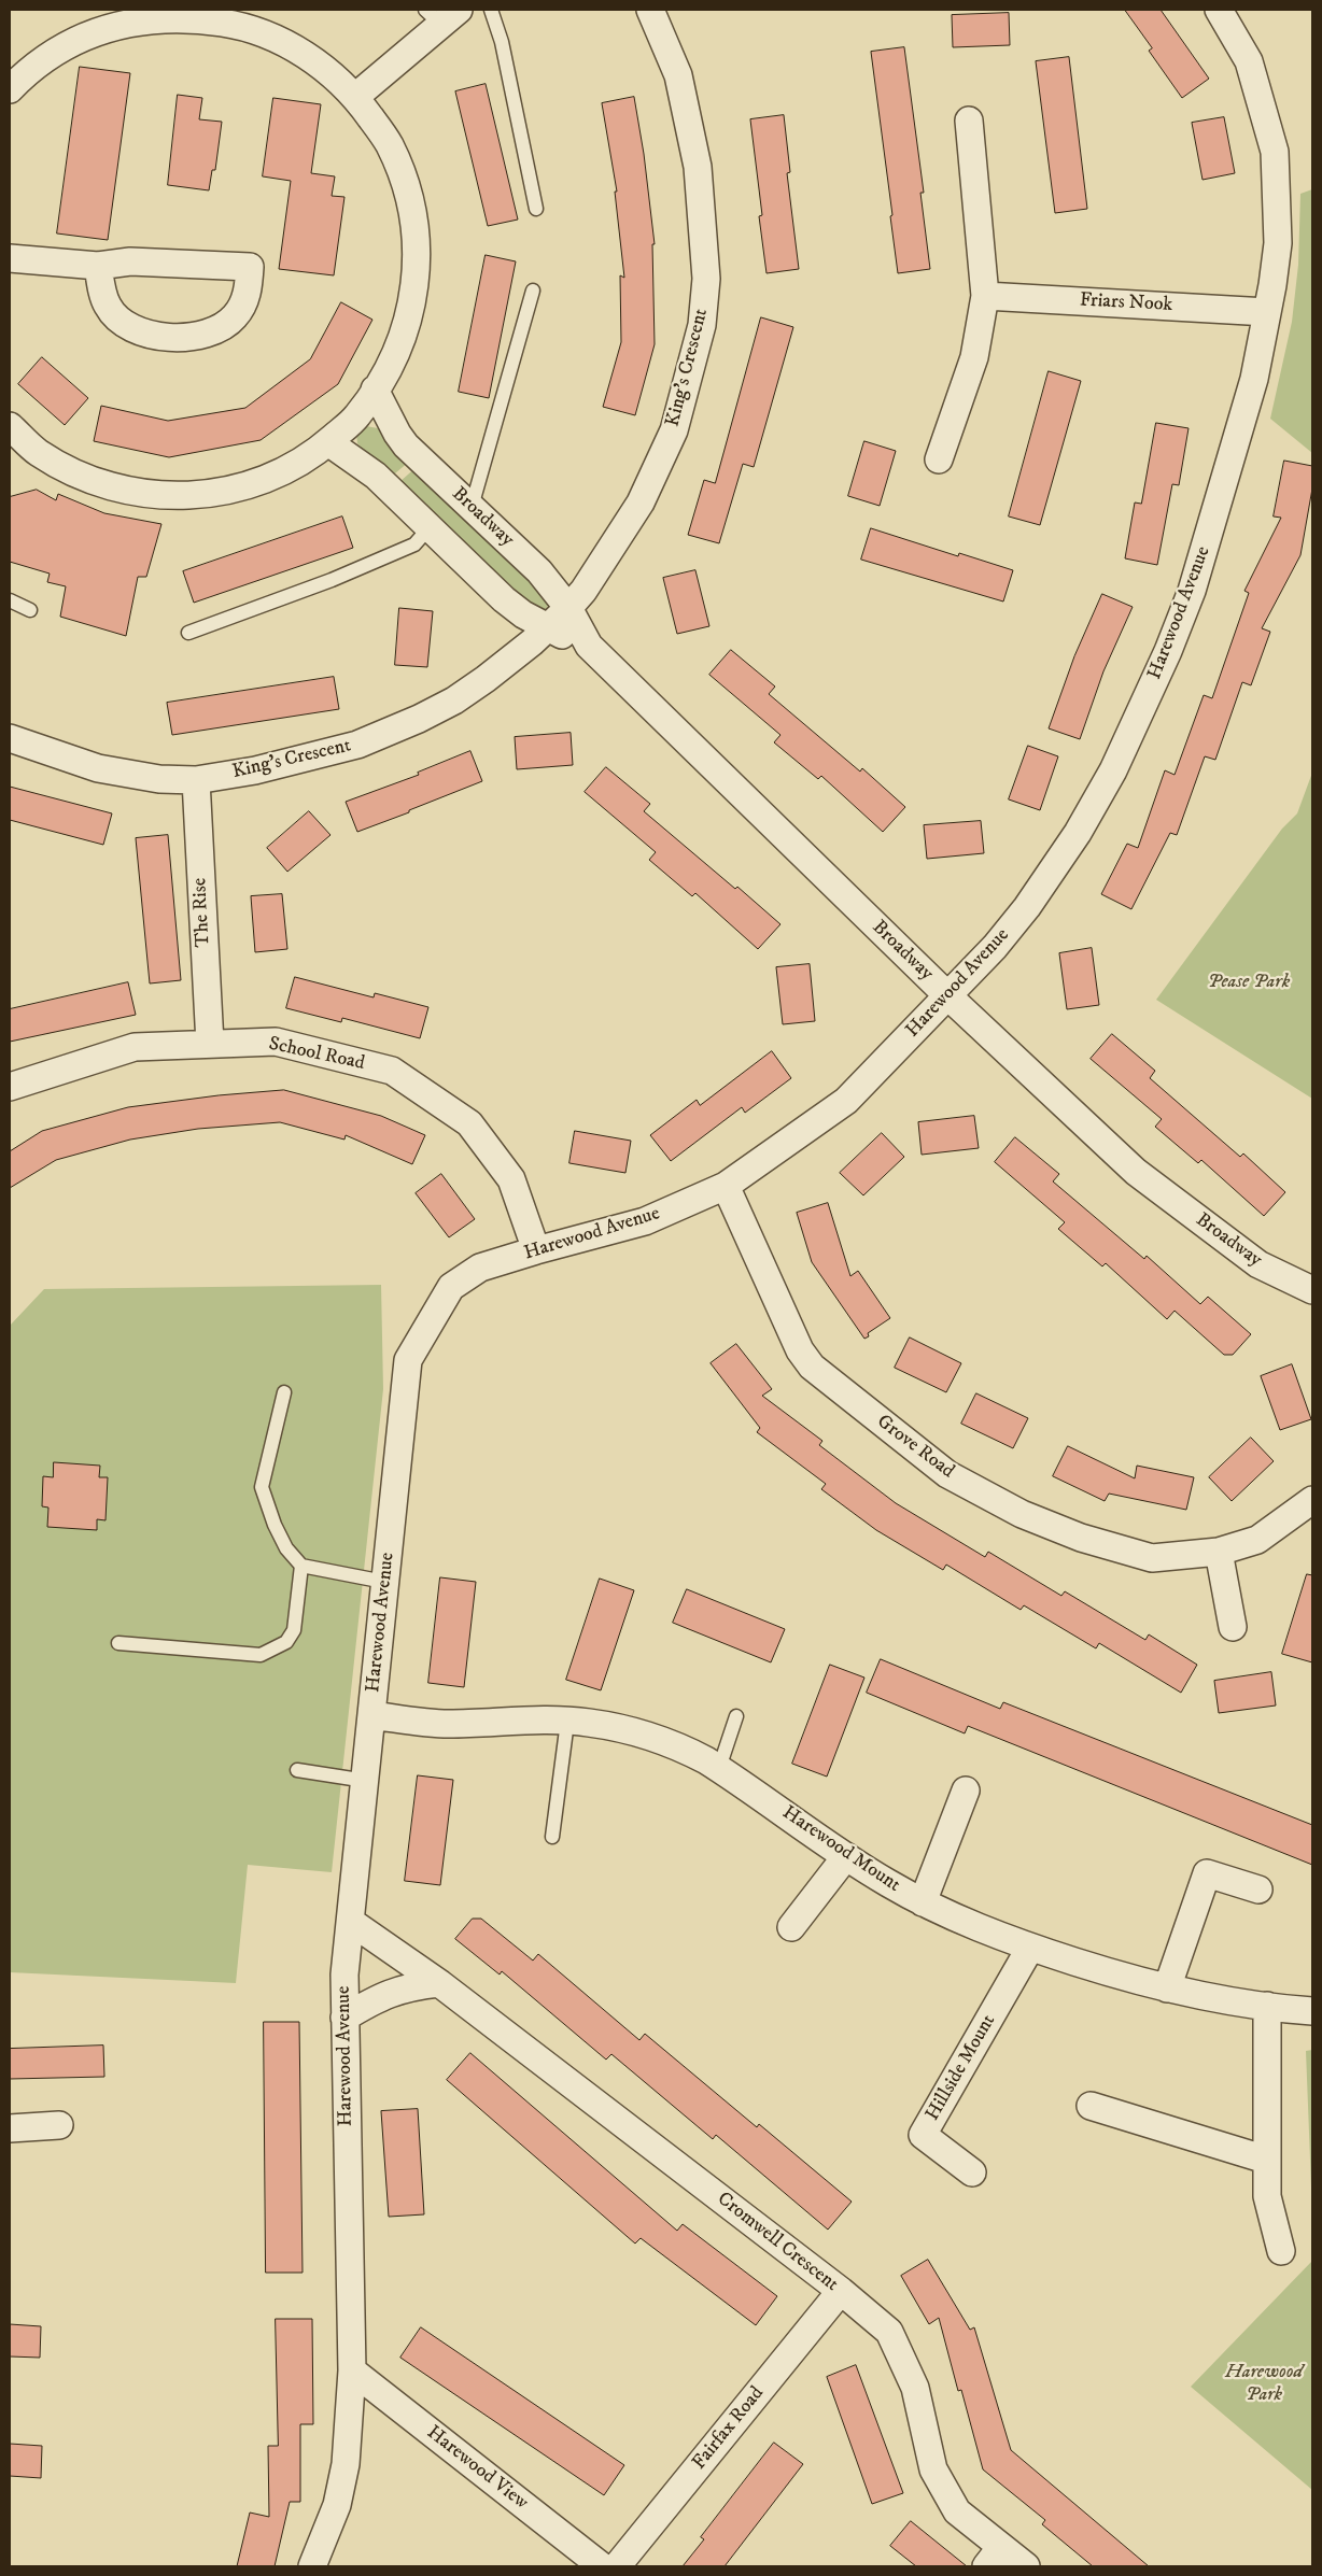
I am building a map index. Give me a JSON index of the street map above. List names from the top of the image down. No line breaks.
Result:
{"streets":{"street":["Friars Nook","King's Crescent","Broadway","Harewood Avenue","The Rise","School Road","Grove Road","Harewood Mount","Hillside Mount","Cromwell Crescent","Fairfax Road","Harewood View"]},"crossings":[["Friars Nook","Harewood Avenue"],["King's Crescent","Broadway"],["King's Crescent","The Rise"],["Broadway","Harewood Avenue"],["Harewood Avenue","School Road"],["Harewood Avenue","Grove Road"],["Harewood Avenue","Harewood Mount"],["Harewood Avenue","Cromwell Crescent"],["Harewood Avenue","Harewood View"],["The Rise","School Road"],["Harewood Mount","Hillside Mount"],["Cromwell Crescent","Fairfax Road"]],"parks":["Pease Park","Harewood Park"]}
